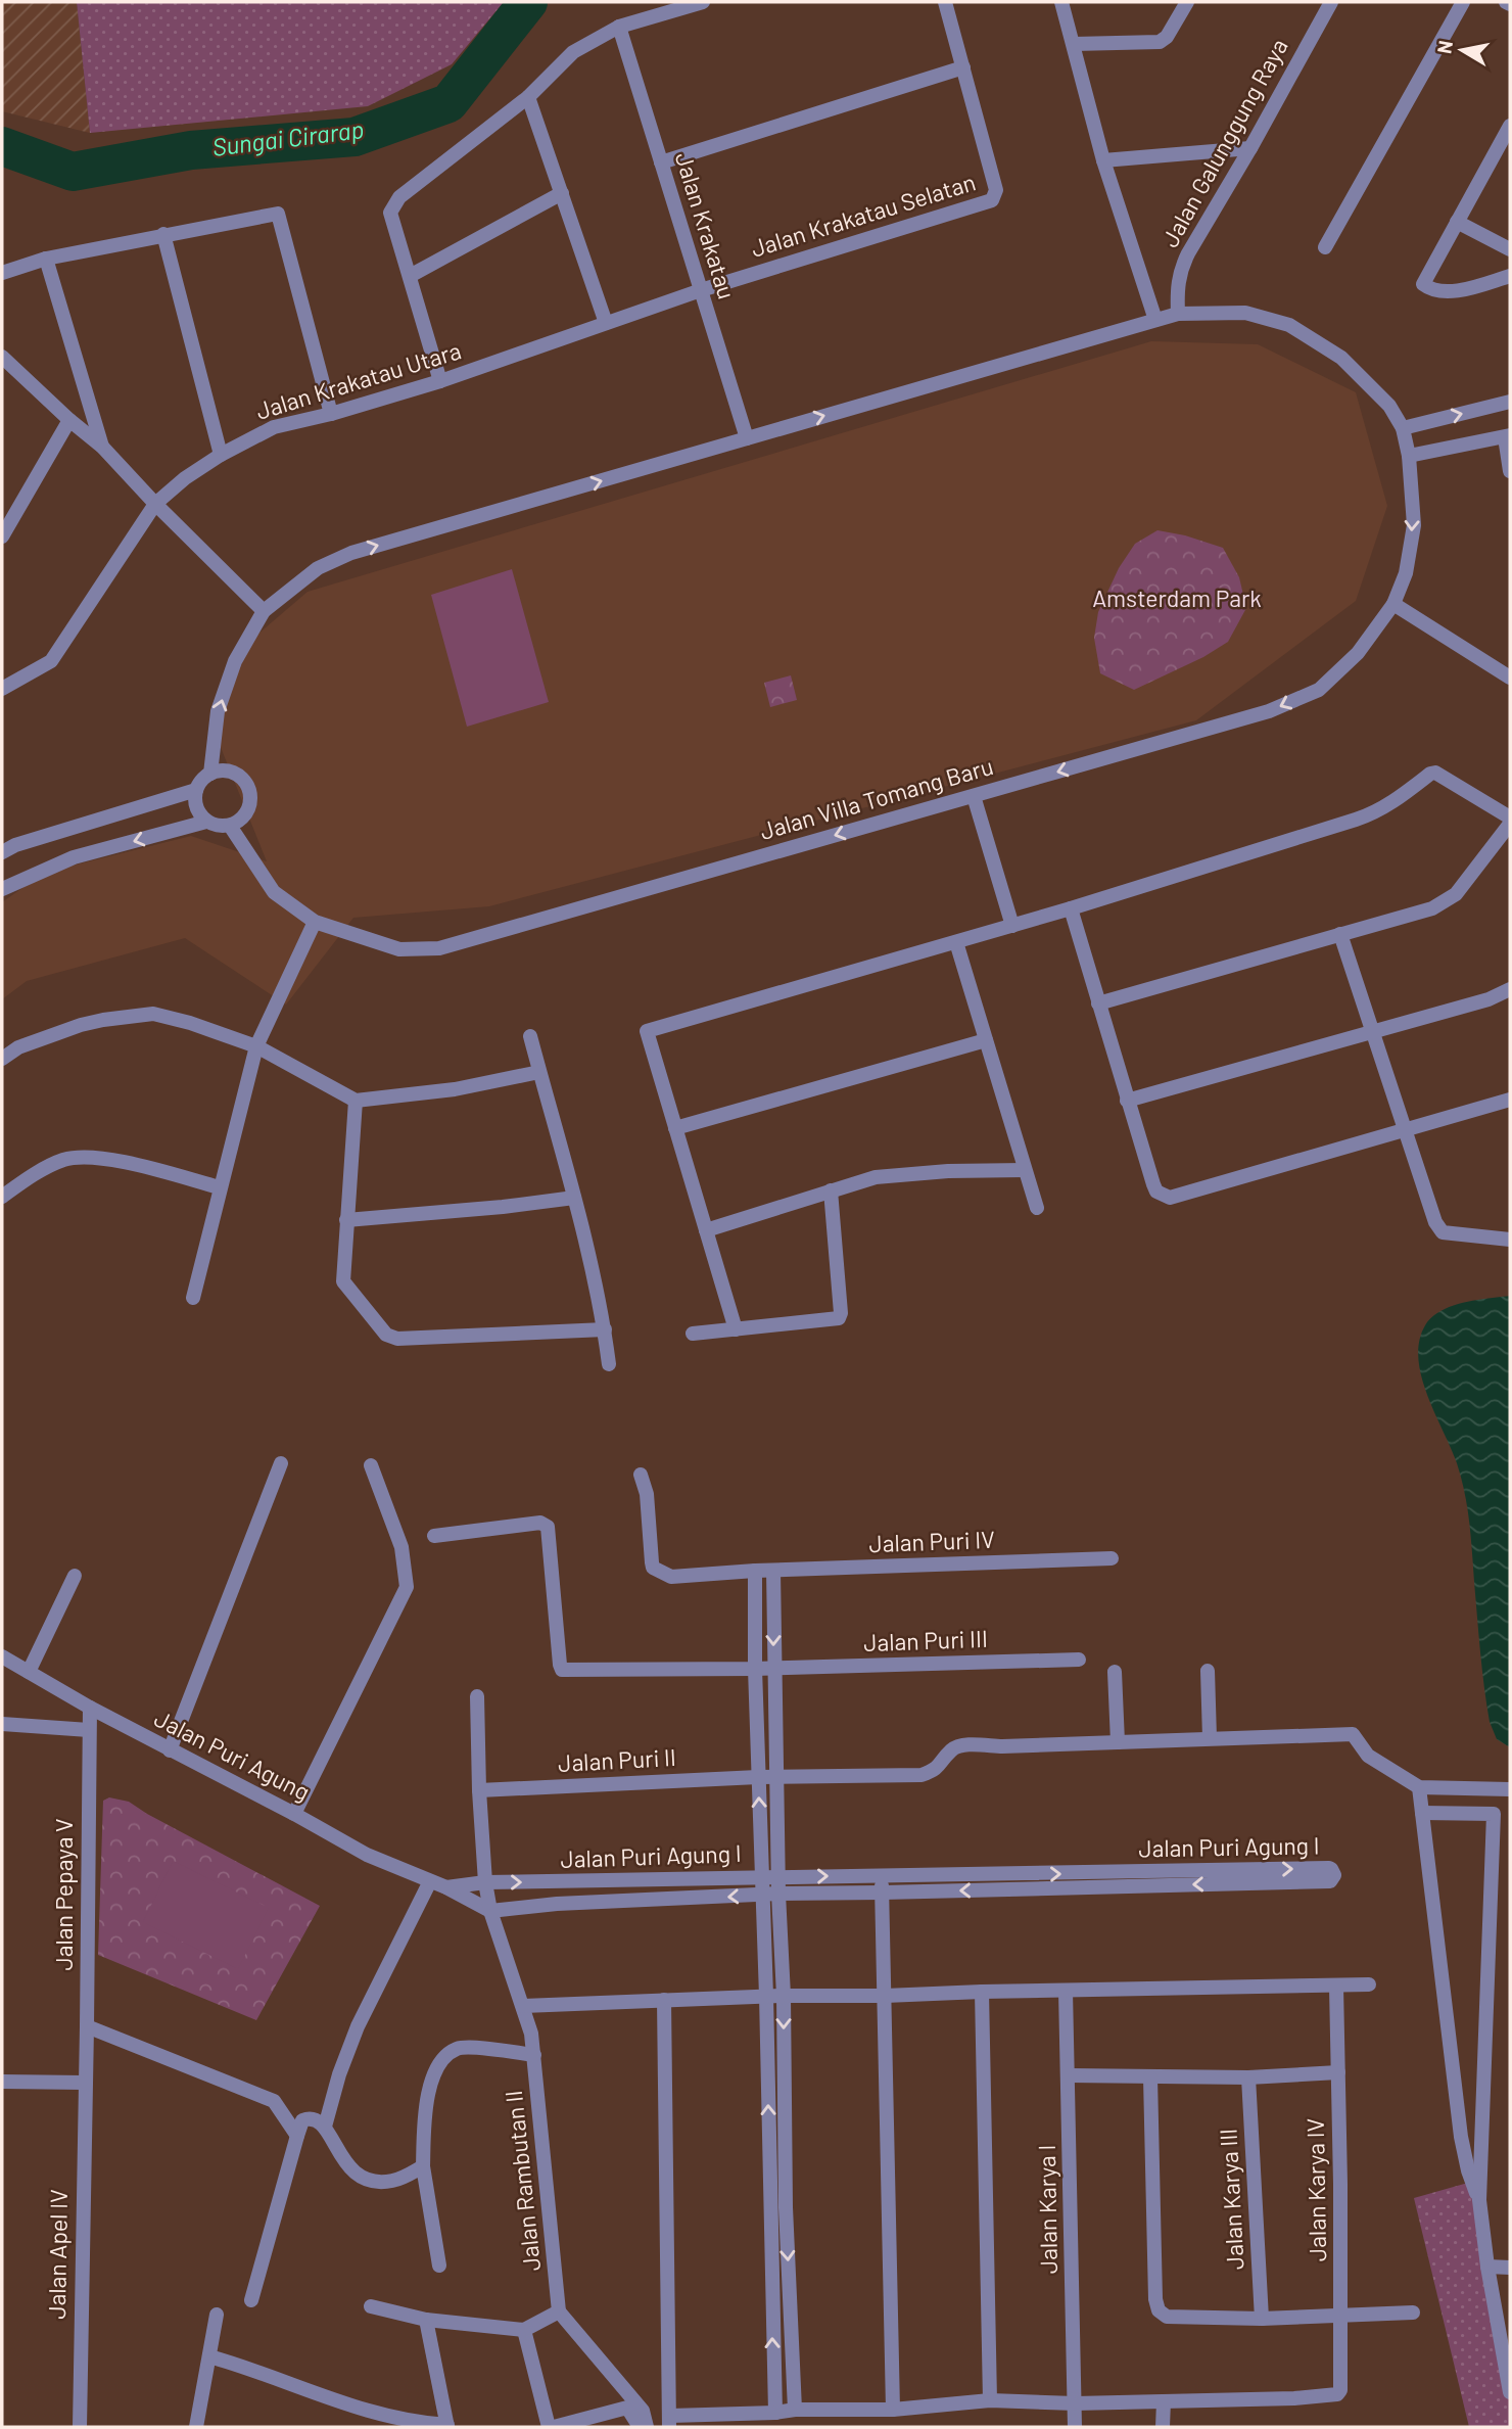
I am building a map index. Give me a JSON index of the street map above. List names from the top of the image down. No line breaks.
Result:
{"streets":{"street":["Jalan Galunggung Raya","Jalan Krakatau Selatan","Jalan Krakatau","Jalan Krakatau Utara","Jalan Villa Tomang Baru","Jalan Puri IV","Jalan Puri III","Jalan Puri Agung","Jalan Puri II","Jalan Puri Agung I","Jalan Pepaya V","Jalan Rambutan II","Jalan Karya IV","Jalan Karya III","Jalan Karya I","Jalan Apel IV"]},"crossings":[["Jalan Galunggung Raya","Jalan Villa Tomang Baru"],["Jalan Krakatau Selatan","Jalan Krakatau"],["Jalan Krakatau Selatan","Jalan Krakatau Utara"],["Jalan Krakatau","Jalan Krakatau Utara"],["Jalan Krakatau","Jalan Villa Tomang Baru"],["Jalan Puri Agung","Jalan Puri Agung I"],["Jalan Puri Agung","Jalan Pepaya V"],["Jalan Puri Agung","Jalan Rambutan II"],["Jalan Puri II","Jalan Rambutan II"],["Jalan Puri Agung I","Jalan Rambutan II"],["Jalan Pepaya V","Jalan Apel IV"]],"water":["Sungai Cirarap"],"parks":["Amsterdam Park"],"north":"left"}
